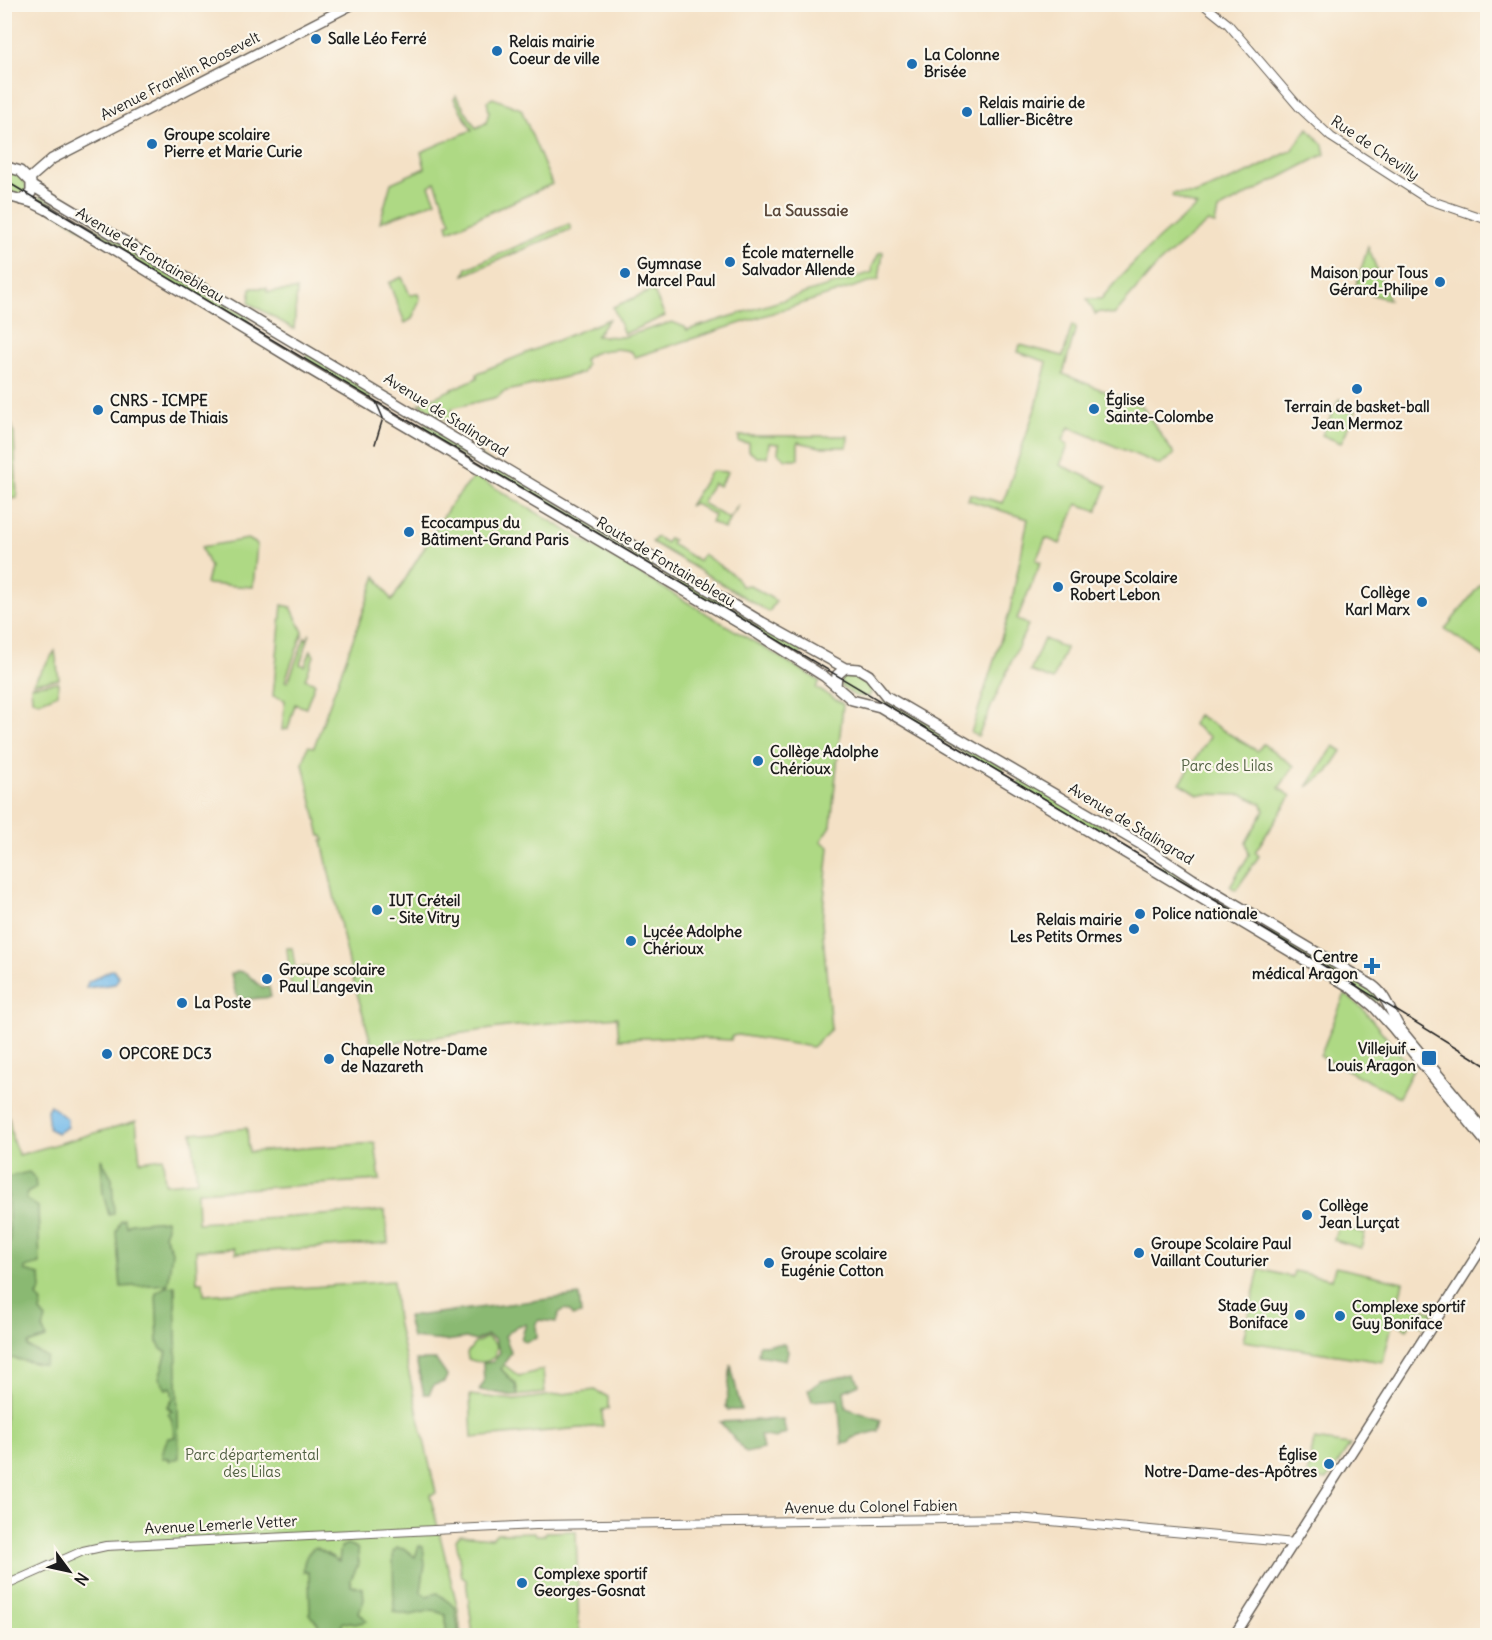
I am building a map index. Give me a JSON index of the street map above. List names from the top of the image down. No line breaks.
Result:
{"streets":{"main road":["Avenue Franklin Roosevelt","Avenue de Fontainebleau","Avenue de Stalingrad","Route de Fontainebleau"],"street":["Rue de Chevilly","Avenue du Colonel Fabien","Avenue Lemerle Vetter"]},"crossings":[["Avenue Franklin Roosevelt","Avenue de Fontainebleau"],["Avenue Franklin Roosevelt","Avenue de Stalingrad"],["Avenue de Fontainebleau","Route de Fontainebleau"],["Avenue de Stalingrad","Route de Fontainebleau"],["Avenue du Colonel Fabien","Avenue Lemerle Vetter"]],"districts":["La Saussaie"],"parks":["Parc des Lilas","Parc départemental des Lilas"],"places":{"other":["Salle Léo Ferré","Relais mairie Coeur de ville","La Colonne Brisée","Relais mairie de Lallier-Bicêtre","Groupe scolaire Pierre et Marie Curie","École maternelle Salvador Allende","Gymnase Marcel Paul","Maison pour Tous Gérard-Philipe","Terrain de basket-ball Jean Mermoz","Église Sainte-Colombe","CNRS - ICMPE Campus de Thiais","Ecocampus du Bâtiment-Grand Paris","Groupe Scolaire Robert Lebon","Collège Karl Marx","Collège Adolphe Chérioux","IUT Créteil - Site Vitry","Police nationale","Relais mairie Les Petits Ormes","Lycée Adolphe Chérioux","Groupe scolaire Paul Langevin","La Poste","OPCORE DC3","Chapelle Notre-Dame de Nazareth","Collège Jean Lurçat","Groupe Scolaire Paul Vaillant Couturier","Groupe scolaire Eugénie Cotton","Stade Guy Boniface","Complexe sportif Guy Boniface","Église Notre-Dame-des-Apôtres","Complexe sportif Georges-Gosnat"],"health":["Centre médical Aragon"],"transit":["Villejuif - Louis Aragon"]},"north":"bottom right"}
